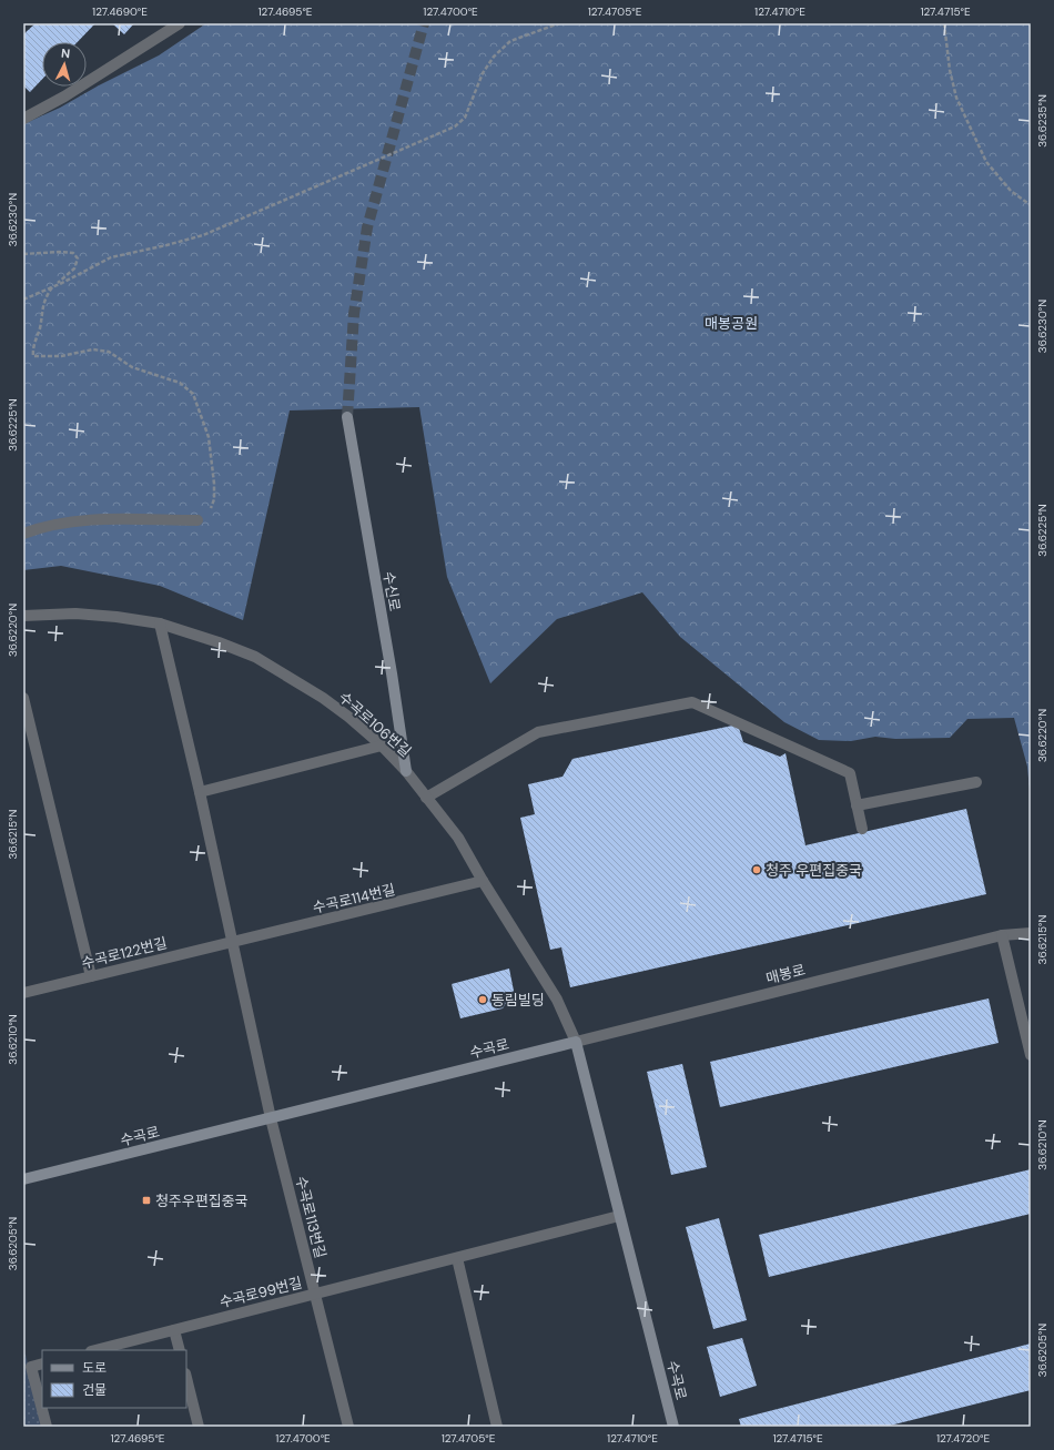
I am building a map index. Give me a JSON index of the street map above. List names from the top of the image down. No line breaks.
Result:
{"streets":{"street":["수신로","수곡로106번길","수곡로114번길","수곡로122번길","매봉로","수곡로","수곡로113번길","수곡로99번길"]},"crossings":[["수신로","수곡로106번길"],["수곡로106번길","수곡로114번길"],["수곡로106번길","매봉로"],["수곡로106번길","수곡로"],["수곡로114번길","수곡로122번길"],["매봉로","수곡로"],["수곡로","수곡로113번길"],["수곡로","수곡로99번길"],["수곡로113번길","수곡로99번길"]],"parks":["매봉공원"],"places":{"other":["청주 우편집중국","동림빌딩"],"transit":["청주우편집중국"]},"legend":["도로","건물"],"north":"top","coordinates":["127.4690°E","127.4695°E","127.4700°E","127.4705°E","127.4710°E","127.4715°E","36.6235°N","36.6230°N","36.6225°N","36.6220°N","36.6215°N","36.6210°N","36.6205°N","127.4720°E"]}
